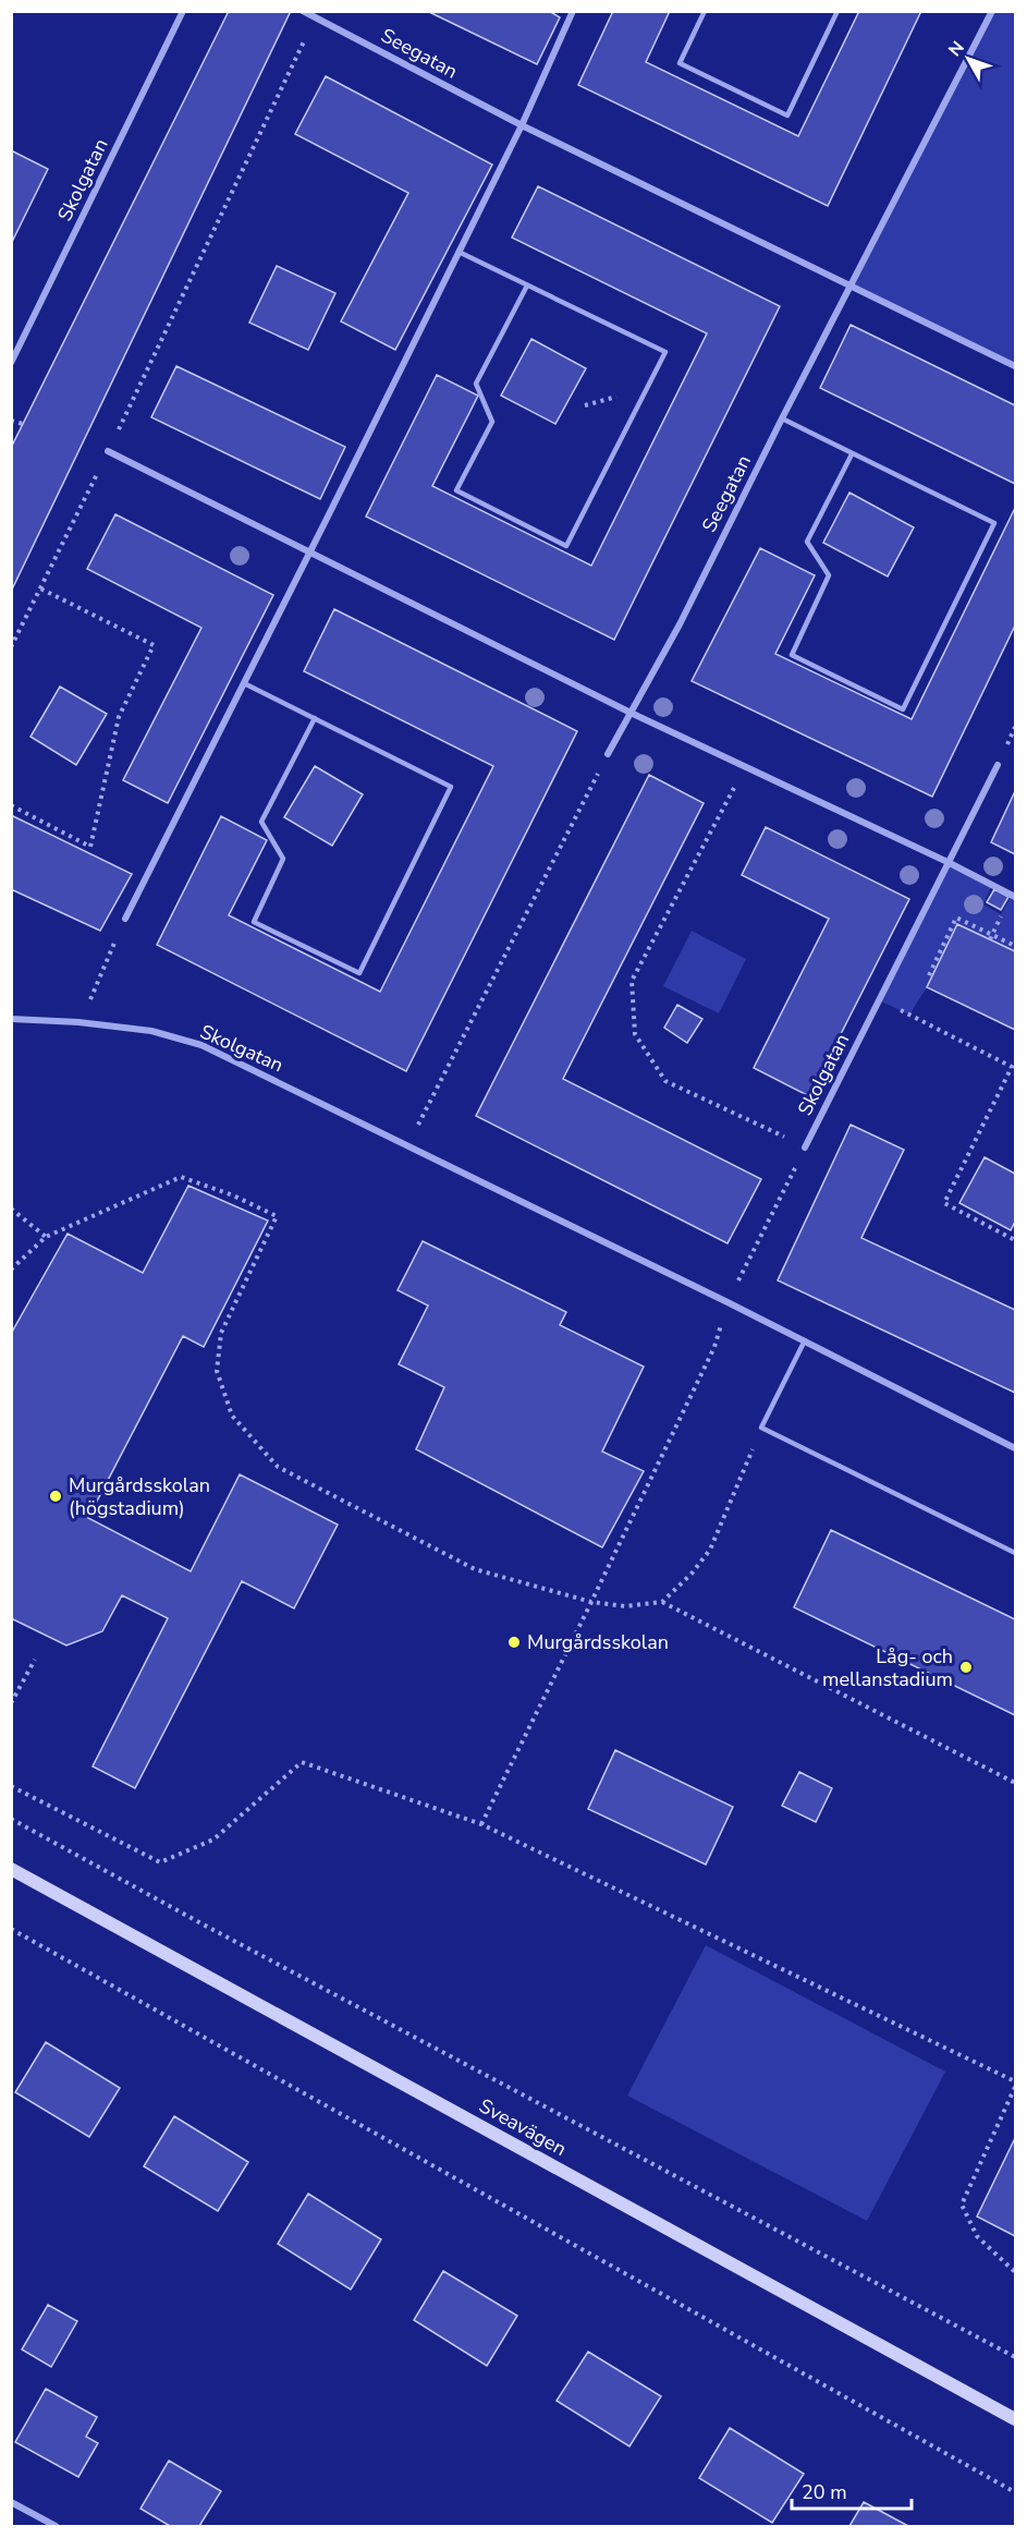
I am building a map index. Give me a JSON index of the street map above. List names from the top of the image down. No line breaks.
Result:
{"streets":{"main road":["Sveavägen"],"street":["Seegatan","Skolgatan"]},"places":["Murgårdsskolan (högstadium)","Murgårdsskolan","Låg- och mellanstadium"],"scale_bar":"20 m","north":"top left"}
